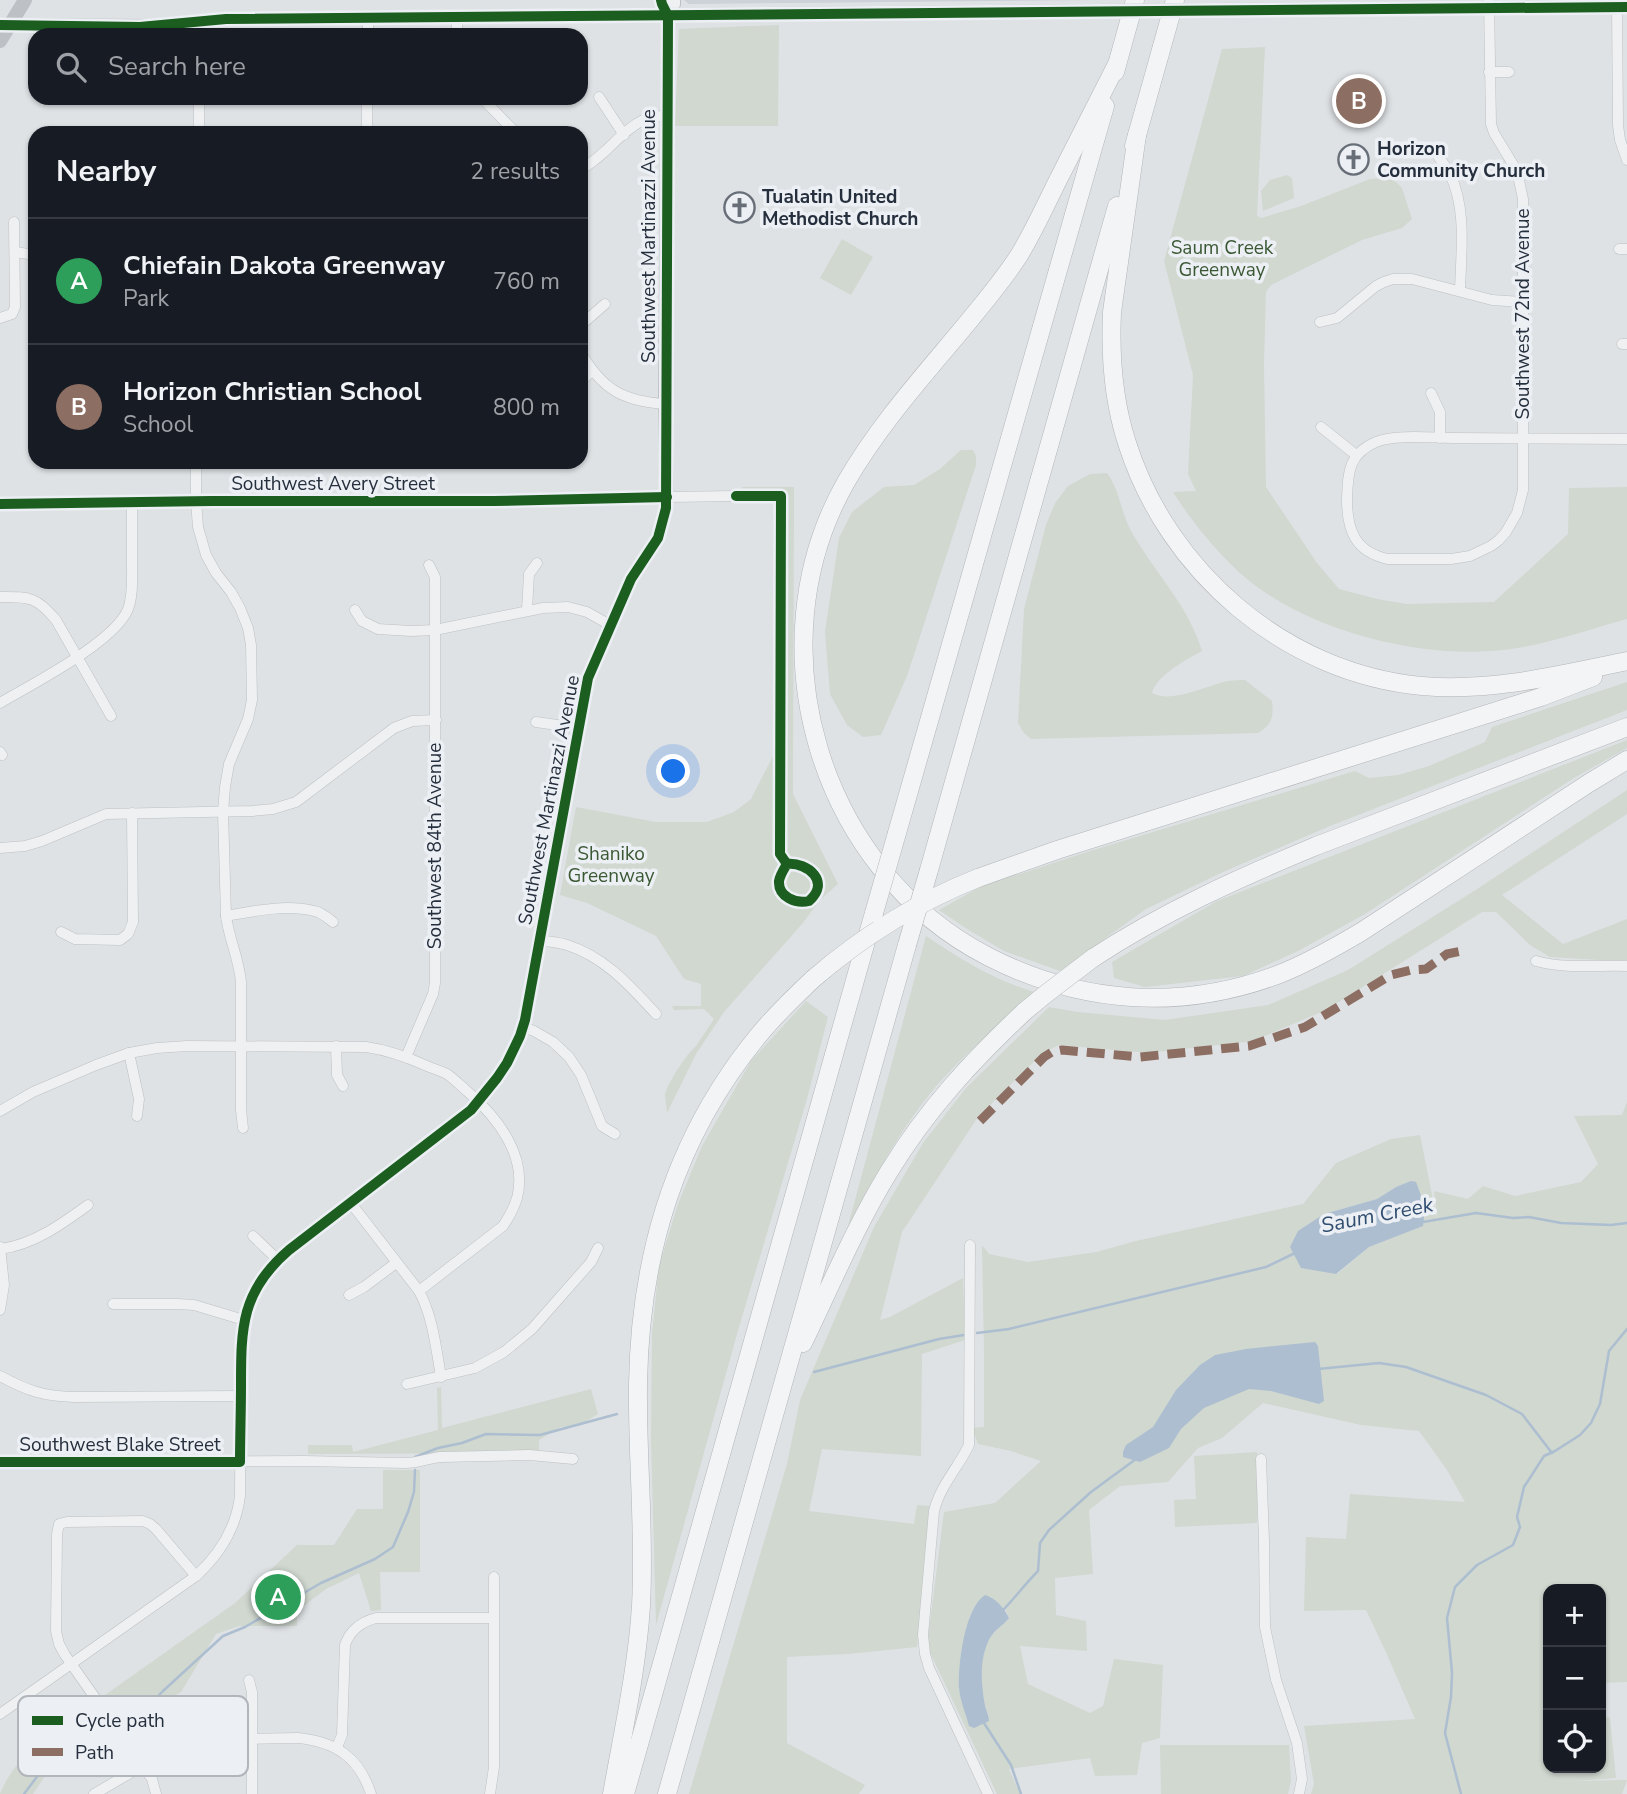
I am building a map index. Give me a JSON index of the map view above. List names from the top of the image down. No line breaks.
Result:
{"streets":{"street":["Southwest Martinazzi Avenue","Southwest 72nd Avenue","Southwest Avery Street","Southwest 84th Avenue","Southwest Blake Street"]},"crossings":[["Southwest Martinazzi Avenue","Southwest Avery Street"],["Southwest Martinazzi Avenue","Southwest Blake Street"]],"water":["Saum Creek"],"parks":["Saum Creek Greenway","Shaniko Greenway"],"places":{"church":["Horizon Community Church","Tualatin United Methodist Church"]},"legend":["Cycle path","Path"],"page":{"search":"Search here","pins":["B","A"],"heading":["Nearby","2 results"],"list":[{"mark":"A","name":"Chiefain Dakota Greenway","note":"Park","value":"760 m"},{"mark":"B","name":"Horizon Christian School","note":"School","value":"800 m"}],"map_buttons":["+","−"]}}
